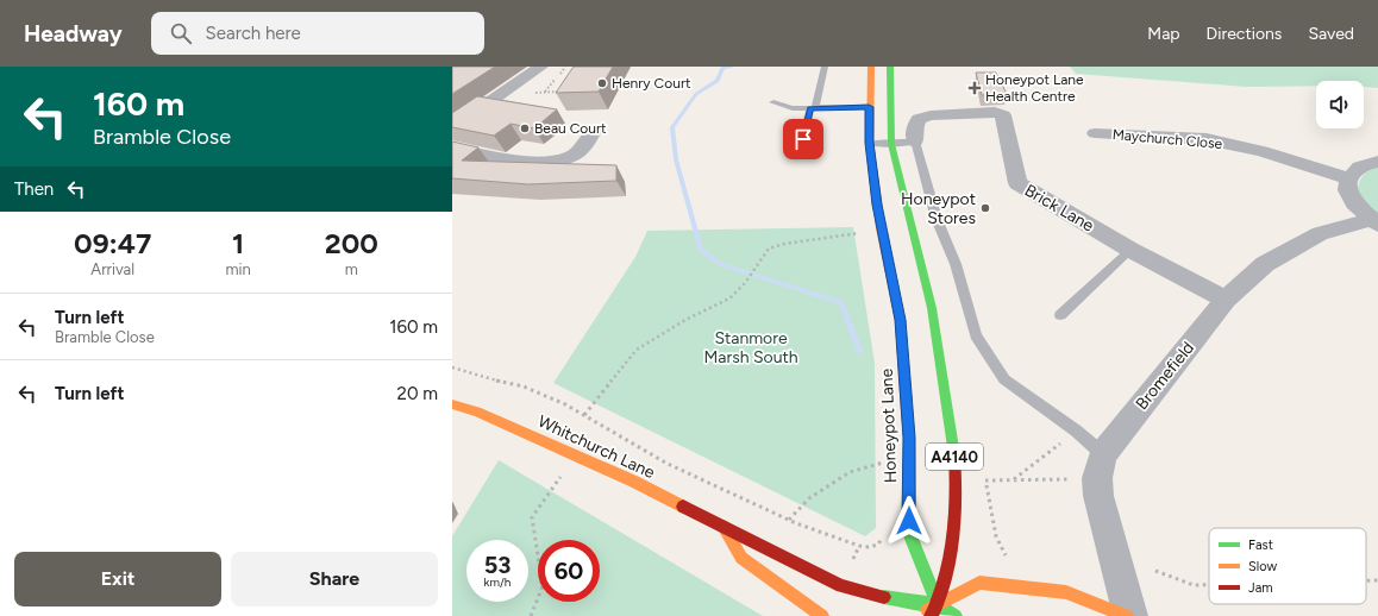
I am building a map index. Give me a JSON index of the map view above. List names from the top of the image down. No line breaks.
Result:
{"streets":{"main road":["Honeypot Lane","Whitchurch Lane","A4140"],"street":["Maychurch Close","Brick Lane","Bromefield"]},"crossings":[["Maychurch Close","Bromefield"],["Brick Lane","Bromefield"],["Honeypot Lane","Whitchurch Lane"],["Honeypot Lane","A4140"],["Whitchurch Lane","A4140"]],"parks":["Stanmore Marsh South"],"places":{"other":["Henry Court","Beau Court","Honeypot Stores"],"health":["Honeypot Lane Health Centre"]},"legend":["Fast","Slow","Jam"],"page":{"header":"Headway","search":"Search here","nav":["Map","Directions","Saved"],"turn":["160 m","Bramble Close"],"then":"Then","eta":["09:47","Arrival","1","min","200","m"],"list":[{"name":"Turn left","note":"Bramble Close","value":"160 m"},{"name":"Turn left","value":"20 m"}],"speed":"53 km/h","limit":"60","buttons":["Exit","Share"]}}
